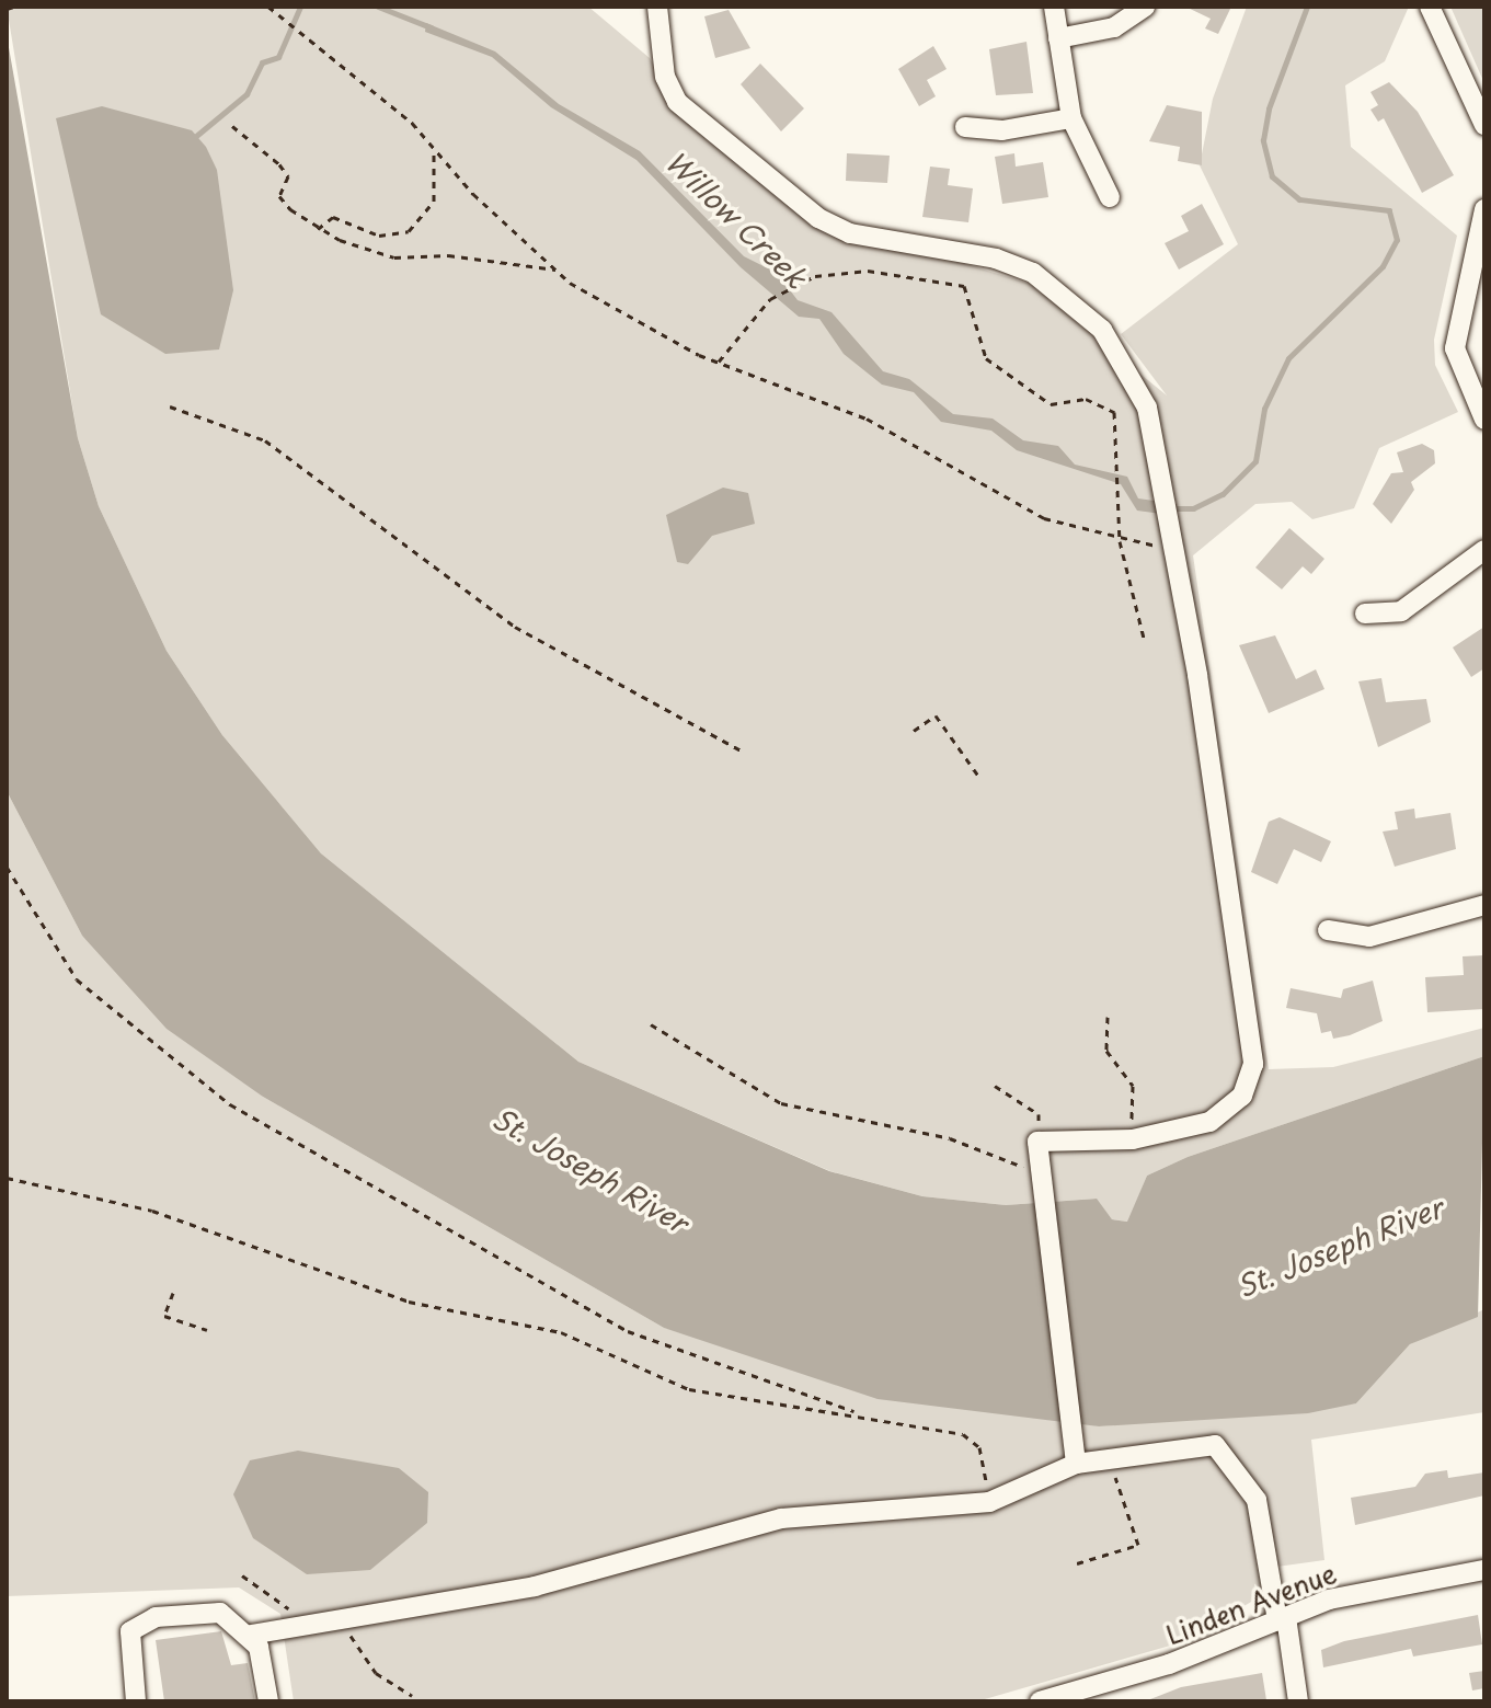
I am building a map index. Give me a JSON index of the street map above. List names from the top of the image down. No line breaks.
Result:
{"streets":{"street":["Linden Avenue"]},"water":["Willow Creek","St. Joseph River"]}
